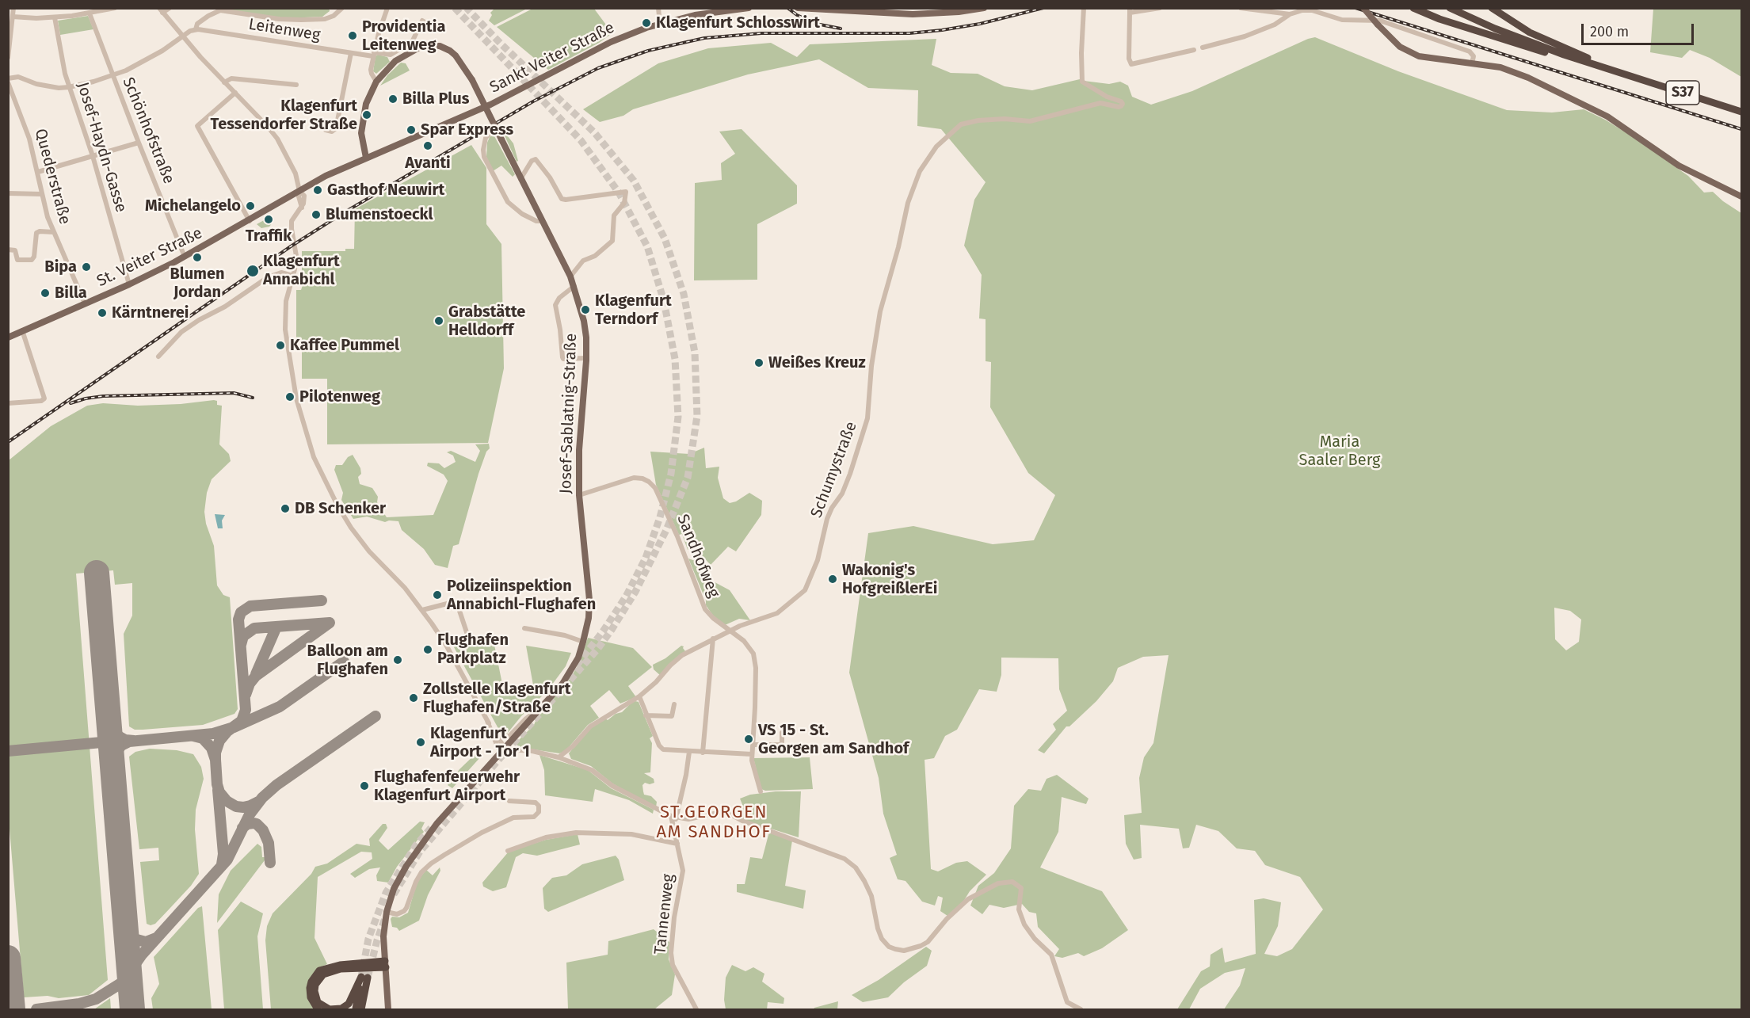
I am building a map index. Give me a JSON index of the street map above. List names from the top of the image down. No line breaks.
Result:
{"streets":{"highway":["S37"],"main road":["Sankt Veiter Straße","St. Veiter Straße","Josef-Sablatnig-Straße"],"street":["Leitenweg","Schönhofstraße","Josef-Haydn-Gasse","Quederstraße","Schumystraße","Sandhofweg","Tannenweg"]},"crossings":[["Sankt Veiter Straße","St. Veiter Straße"],["Sankt Veiter Straße","Josef-Sablatnig-Straße"],["Schönhofstraße","St. Veiter Straße"],["Josef-Haydn-Gasse","St. Veiter Straße"],["Quederstraße","St. Veiter Straße"],["Josef-Sablatnig-Straße","Sandhofweg"],["Schumystraße","Sandhofweg"]],"districts":["ST.GEORGEN AM SANDHOF"],"parks":["Maria Saaler Berg"],"places":["Klagenfurt Schlosswirt","Providentia Leitenweg","Billa Plus","Klagenfurt Tessendorfer Straße","Spar Express","Avanti","Gasthof Neuwirt","Michelangelo","Blumenstoeckl","Traffik","Blumen Jordan","Bipa","Klagenfurt Annabichl","Billa","Klagenfurt Terndorf","Kärntnerei","Grabstätte Helldorff","Kaffee Pummel","Weißes Kreuz","Pilotenweg","DB Schenker","Wakonig's HofgreißlerEi","Polizeiinspektion Annabichl-Flughafen","Flughafen Parkplatz","Balloon am Flughafen","Zollstelle Klagenfurt Flughafen/Straße","VS 15 - St. Georgen am Sandhof","Klagenfurt Airport - Tor 1","Flughafenfeuerwehr Klagenfurt Airport"],"scale_bar":"200 m"}
